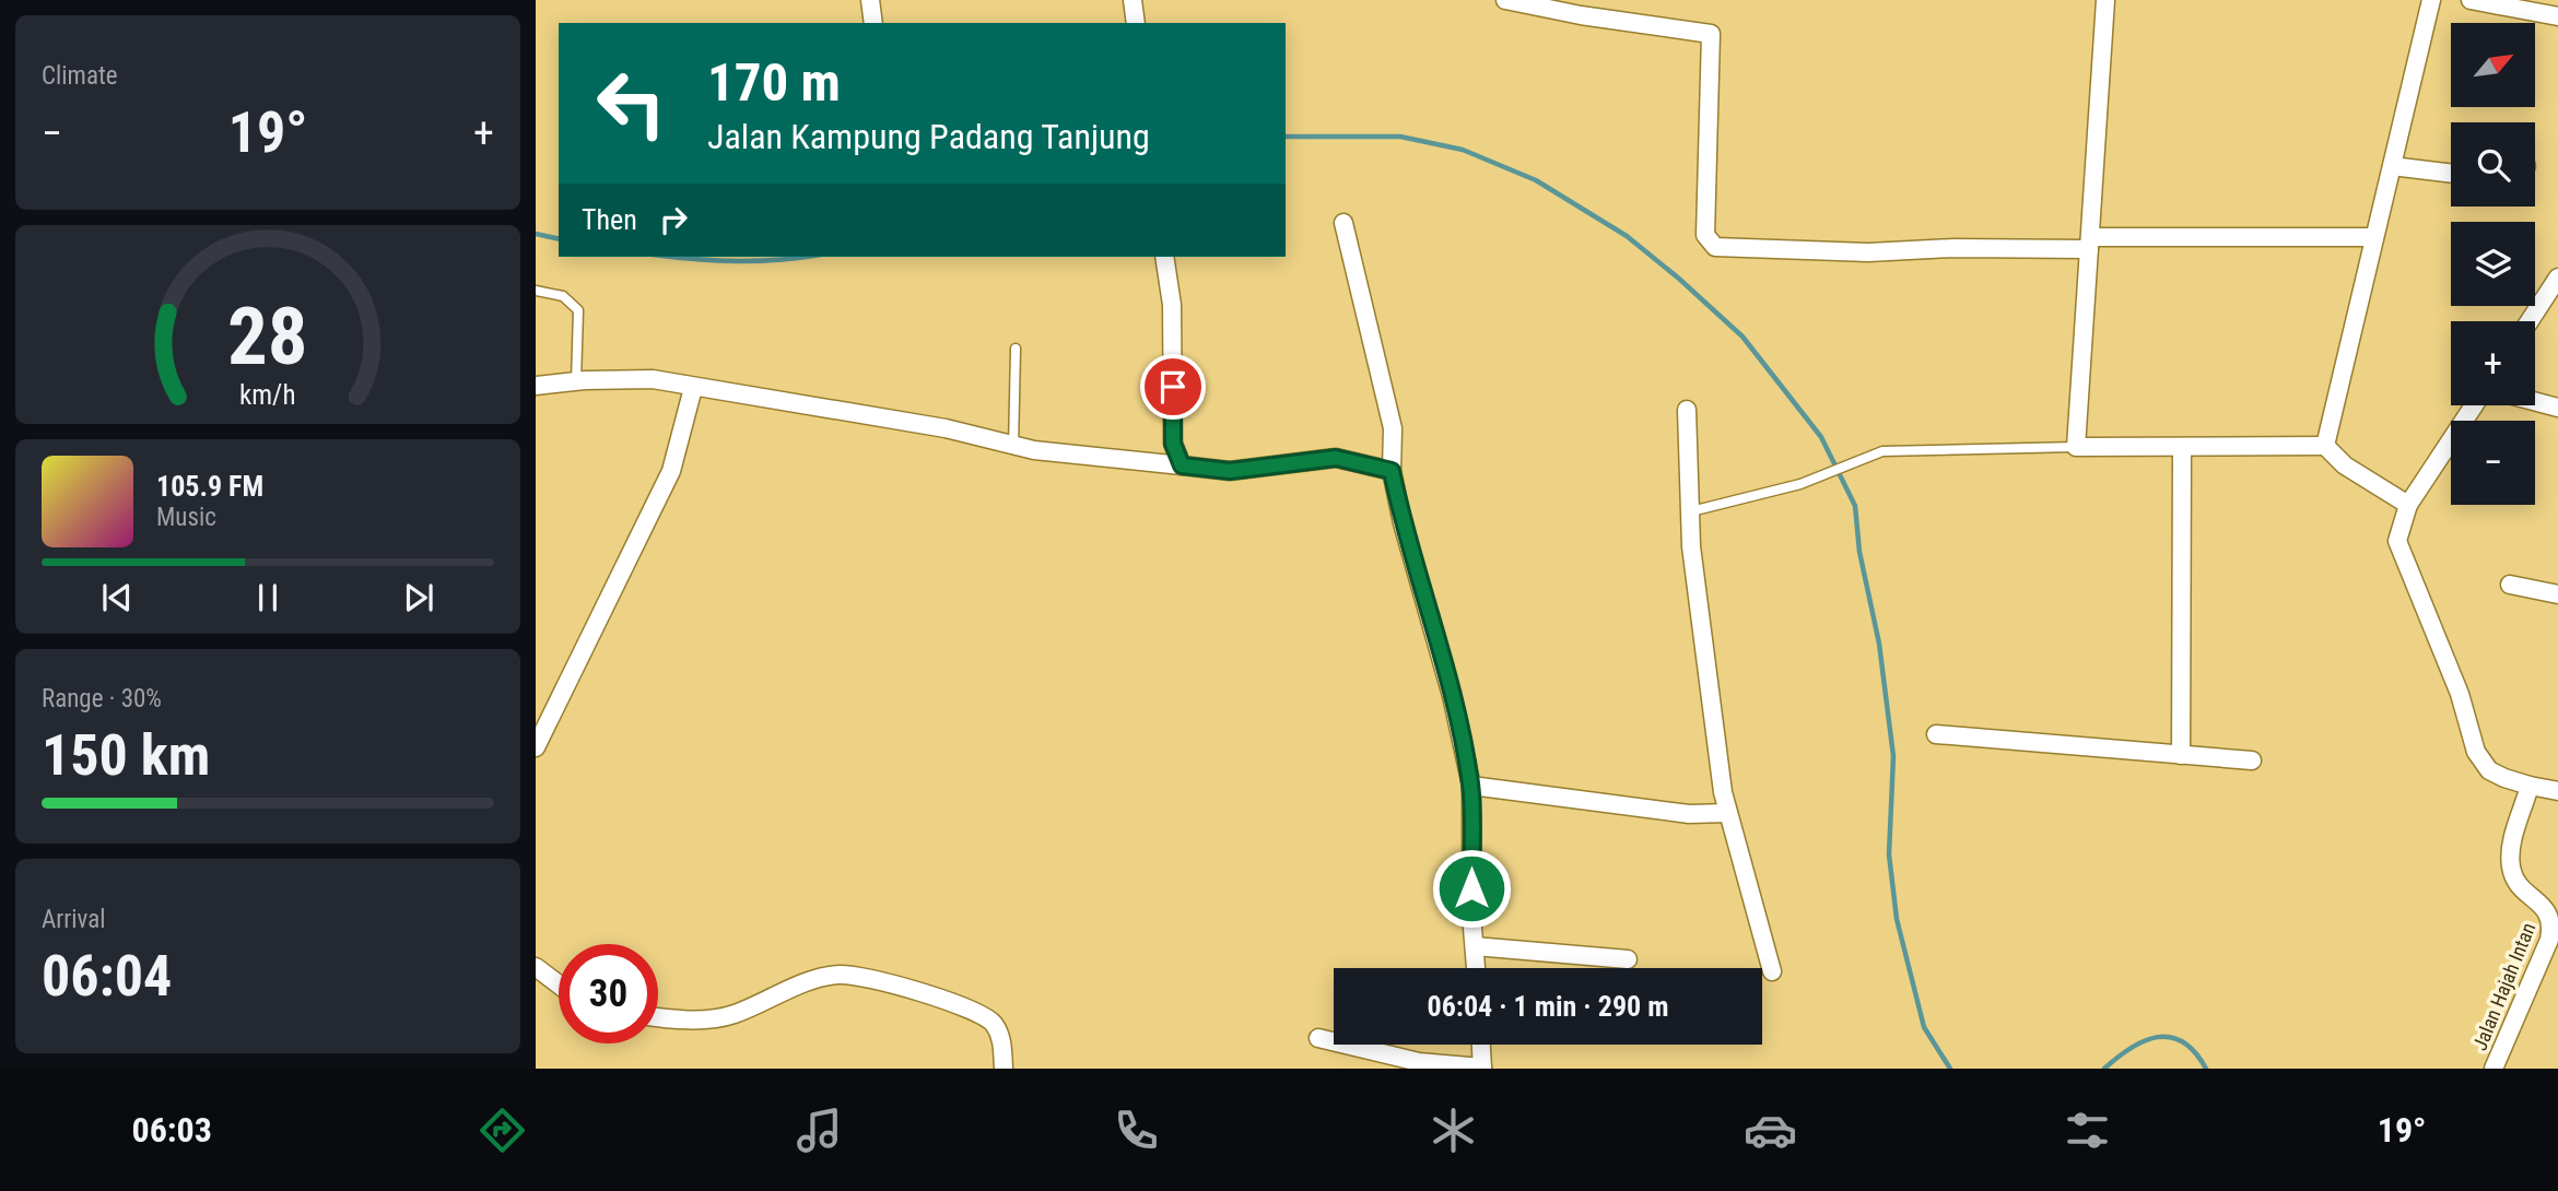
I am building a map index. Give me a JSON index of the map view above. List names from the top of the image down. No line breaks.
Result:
{"streets":{"street":["Jalan Hajah Intan"]},"north":"top right","page":{"tile":["Climate",["Range · 30%","150 km"],["Arrival","06:04"]],"map_buttons":["+","−"],"turn":["170 m","Jalan Kampung Padang Tanjung"],"heat":["−","19°","+"],"then":"Then","song":["105.9 FM","Music"],"limit":"30","trip":"06:04 · 1 min · 290 m","tabs":["06:03","19°"],"gauge":["28","km/h"]}}
